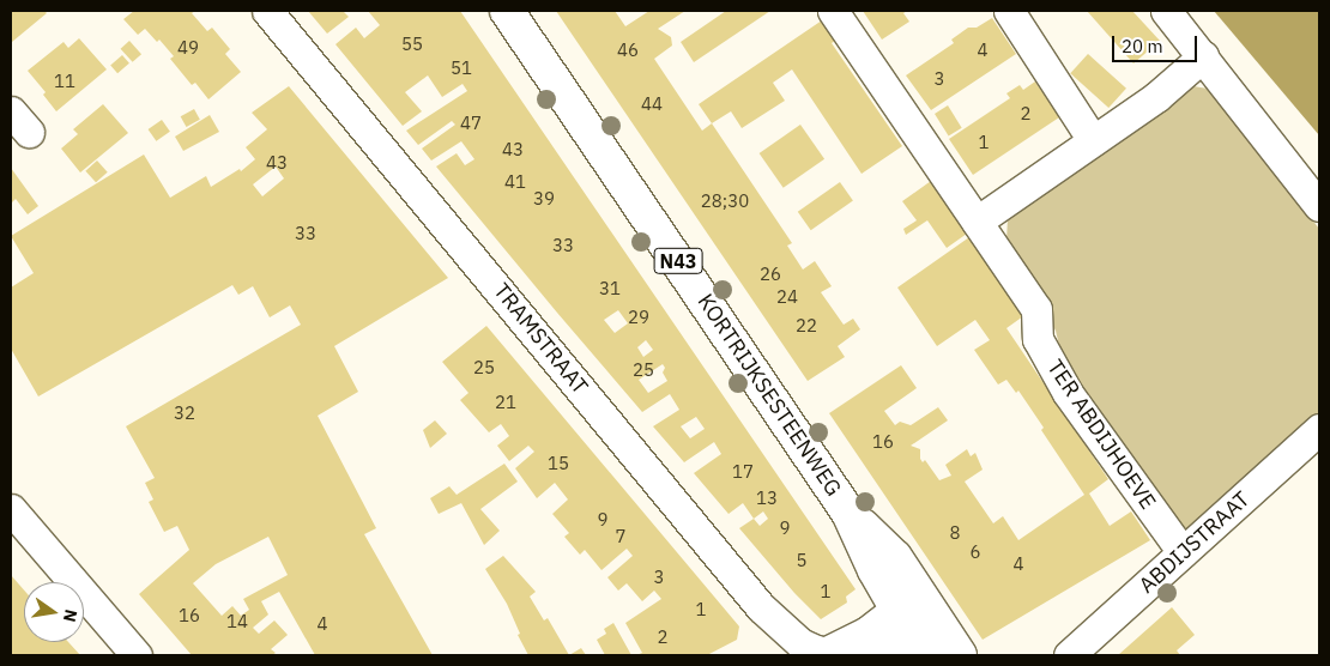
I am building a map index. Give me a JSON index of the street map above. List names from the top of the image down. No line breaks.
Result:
{"streets":{"main road":["N43","KORTRIJKSESTEENWEG"],"street":["TRAMSTRAAT","TER ABDIJHOEVE","ABDIJSTRAAT"]},"crossings":[["N43","TRAMSTRAAT"],["N43","KORTRIJKSESTEENWEG"],["TRAMSTRAAT","KORTRIJKSESTEENWEG"],["TER ABDIJHOEVE","ABDIJSTRAAT"]],"house_numbers":["55","49","46","4","51","3","11","44","2","47","1","43","43","41","39","28;30","33","33","26","31","24","29","22","25","25","21","32","16","15","17","13","9","9","8","7","6","5","4","3","1","1","16","14","4","2"],"scale_bar":"20 m","north":"right"}
